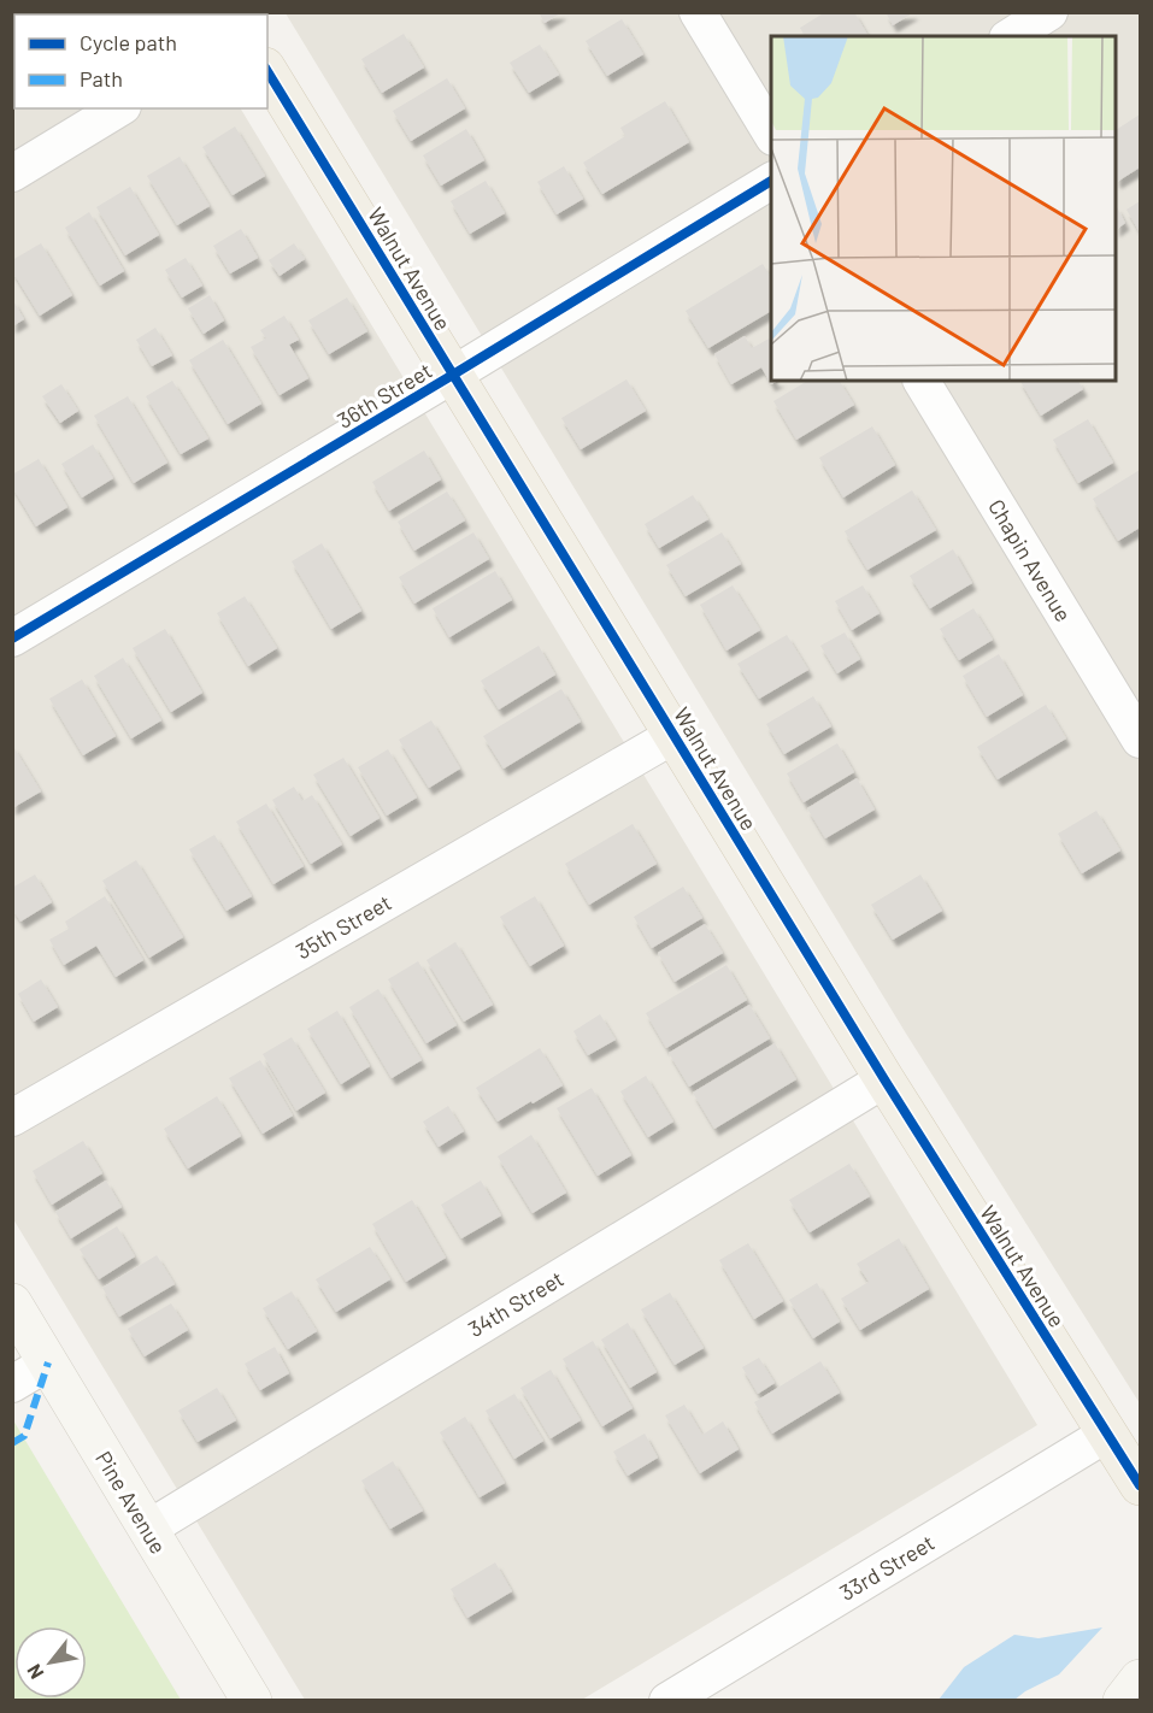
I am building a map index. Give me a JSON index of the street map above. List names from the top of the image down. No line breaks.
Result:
{"streets":{"main road":["Walnut Avenue","Pine Avenue"],"street":["36th Street","Chapin Avenue","35th Street","34th Street","33rd Street"]},"crossings":[["Walnut Avenue","36th Street"],["Walnut Avenue","35th Street"],["Walnut Avenue","34th Street"],["Walnut Avenue","33rd Street"],["34th Street","Pine Avenue"]],"legend":["Cycle path","Path"],"north":"bottom left"}
